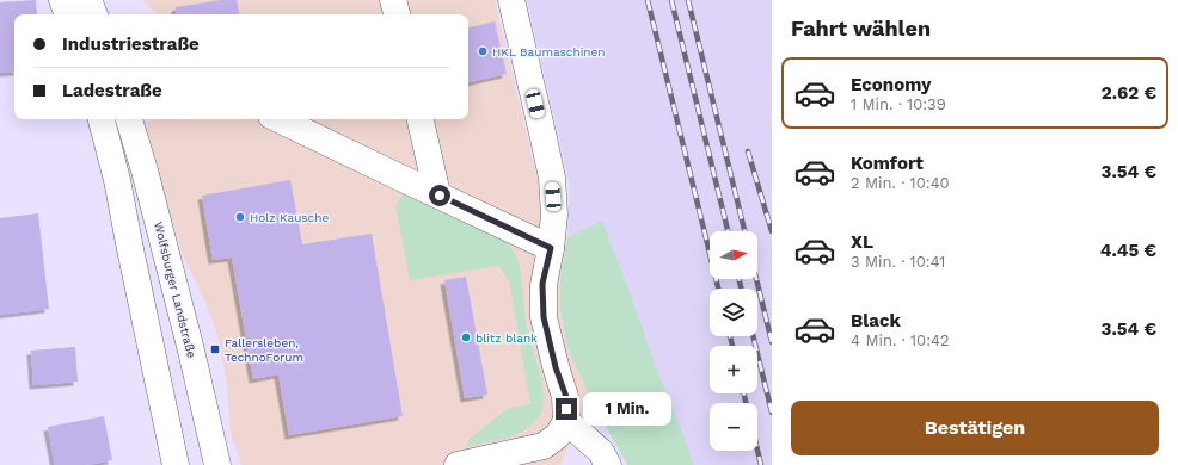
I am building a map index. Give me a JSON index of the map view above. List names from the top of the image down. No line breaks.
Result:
{"streets":{"street":["Wolfsburger Landstraße"]},"places":{"other":["HKL Baumaschinen","Holz Kausche","blitz blank"],"transit":["Fallersleben, TechnoForum"]},"north":"right","page":{"heading":"Fahrt wählen","banner":["Industriestraße","Ladestraße"],"list":[{"name":"Economy","note":"1 Min. · 10:39","value":"2.62 €"},{"name":"Komfort","note":"2 Min. · 10:40","value":"3.54 €"},{"name":"XL","note":"3 Min. · 10:41","value":"4.45 €"},{"name":"Black","note":"4 Min. · 10:42","value":"3.54 €"}],"map_buttons":["+","−"],"buttons":"Bestätigen","bubble":"1 Min."}}
